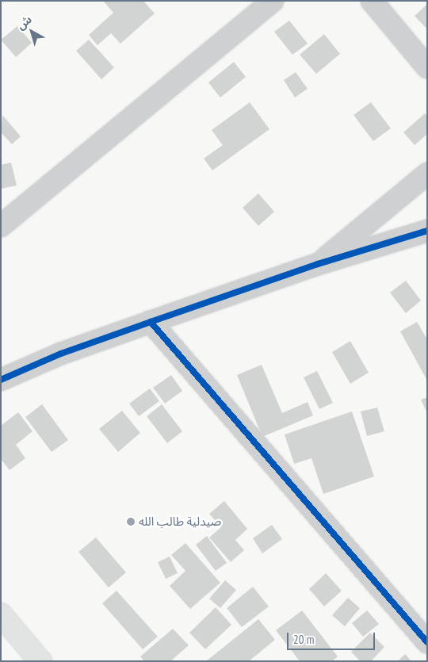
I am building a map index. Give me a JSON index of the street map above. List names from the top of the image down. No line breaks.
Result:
{"places":["صيدلية طالب الله"],"scale_bar":"20 m","north":"top left"}
